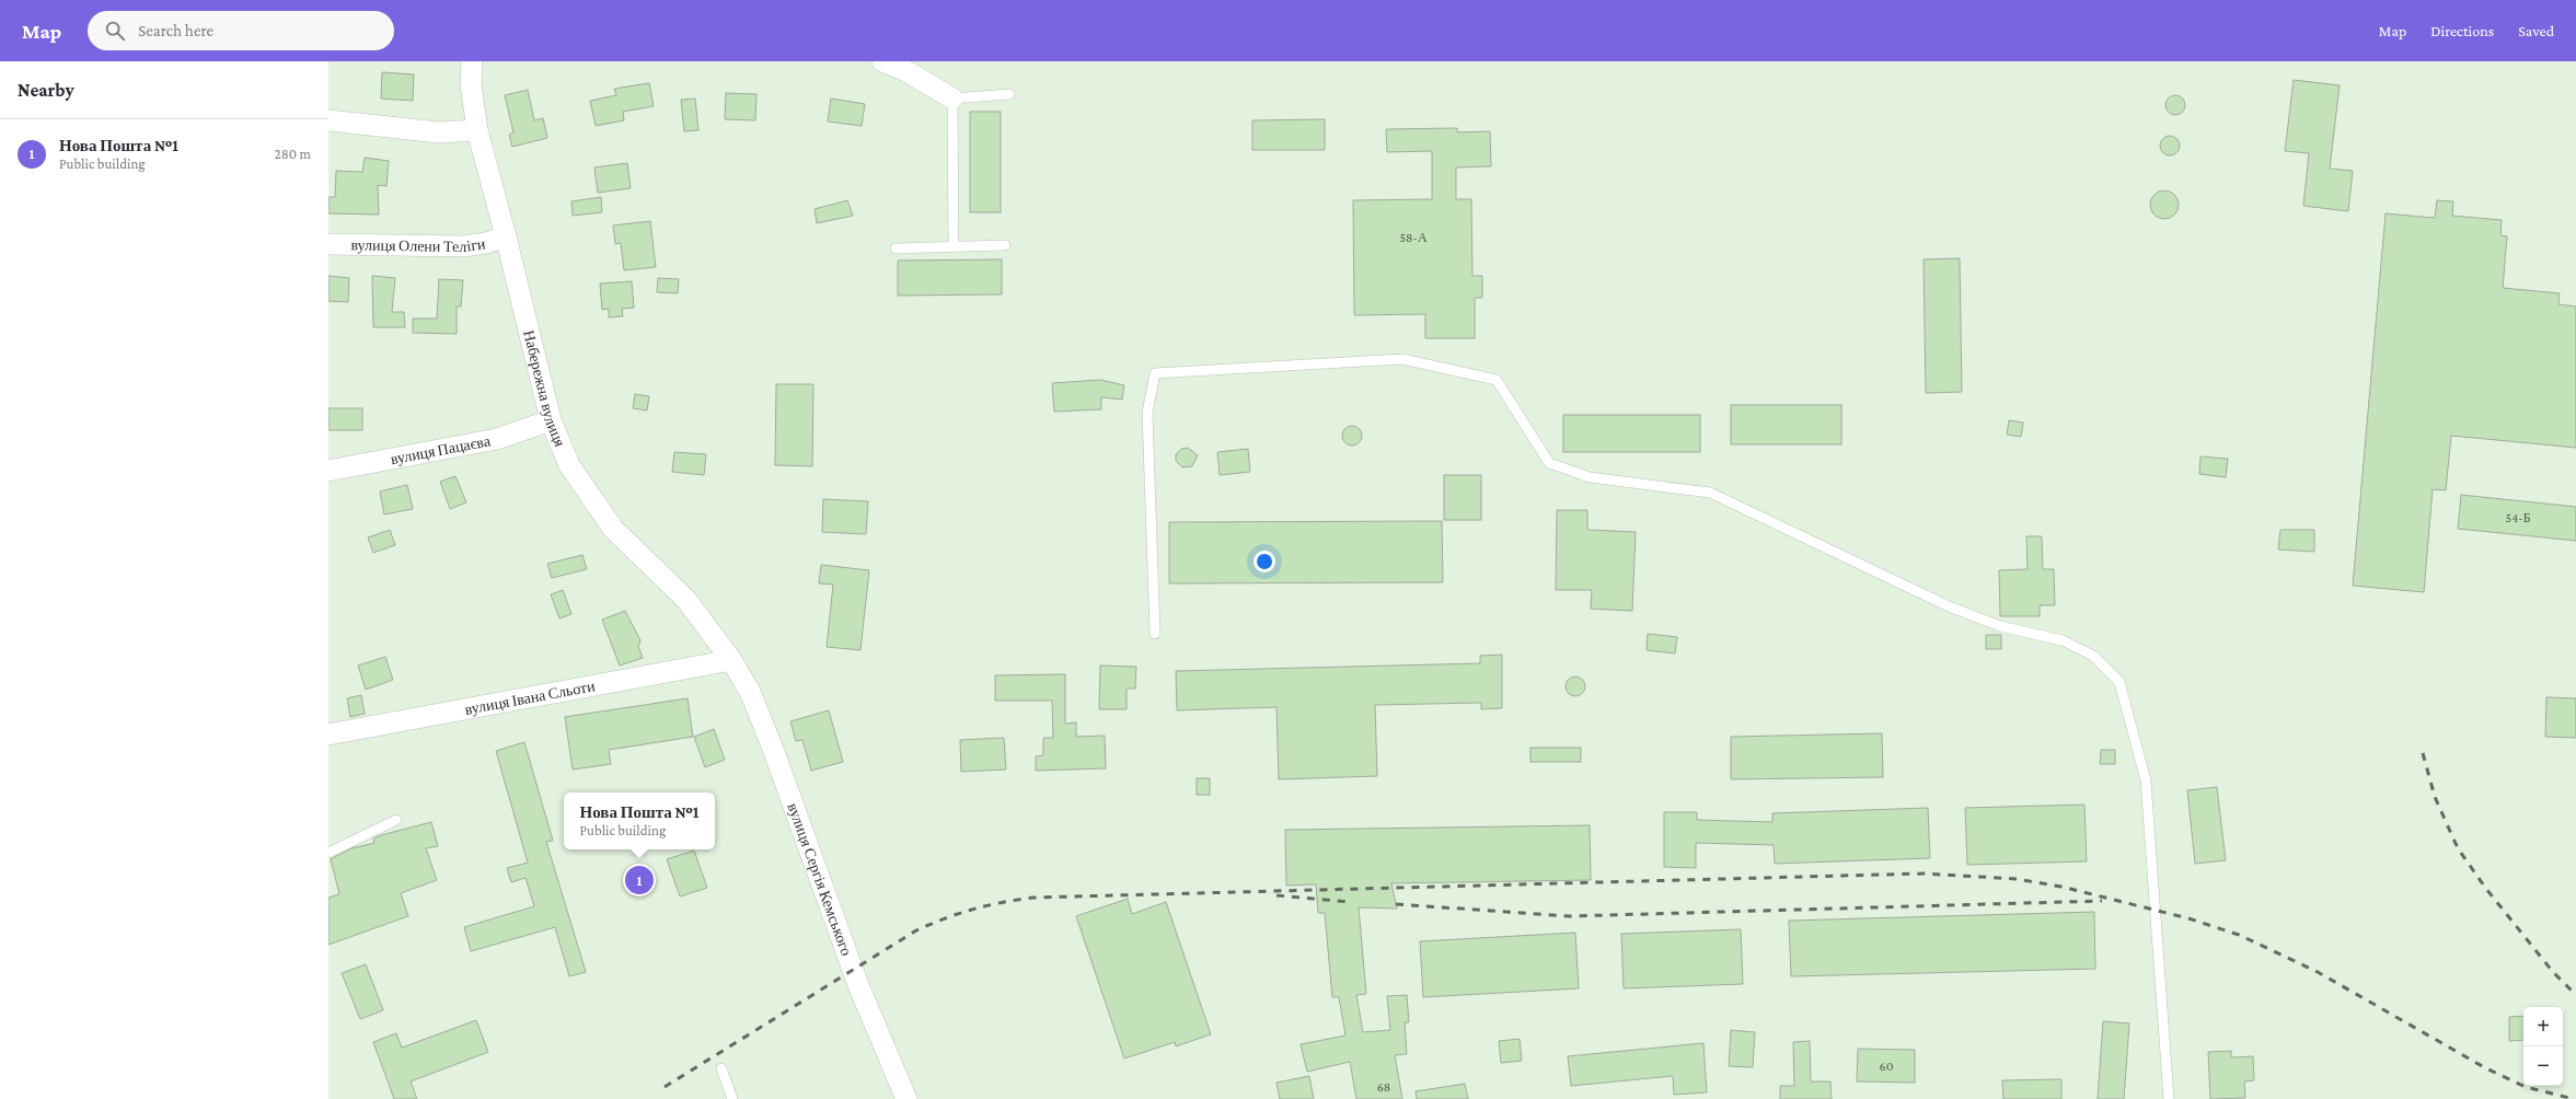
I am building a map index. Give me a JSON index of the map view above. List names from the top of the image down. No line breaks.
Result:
{"streets":{"street":["вулиця Олени Теліги","Набережна вулиця","вулиця Пацаєва","вулиця Івана Сльоти","вулиця Сергія Кемського"]},"crossings":[["вулиця Олени Теліги","Набережна вулиця"],["Набережна вулиця","вулиця Пацаєва"],["Набережна вулиця","вулиця Івана Сльоти"],["Набережна вулиця","вулиця Сергія Кемського"],["вулиця Івана Сльоти","вулиця Сергія Кемського"]],"house_numbers":["58-А","54-Б","60","68"],"page":{"header":"Map","search":"Search here","nav":["Map","Directions","Saved"],"heading":"Nearby","list":[{"mark":"1","name":"Нова Пошта №1","note":"Public building","value":"280 m"}],"popup":["Нова Пошта №1","Public building"],"pins":"1","map_buttons":["+","−"]}}
